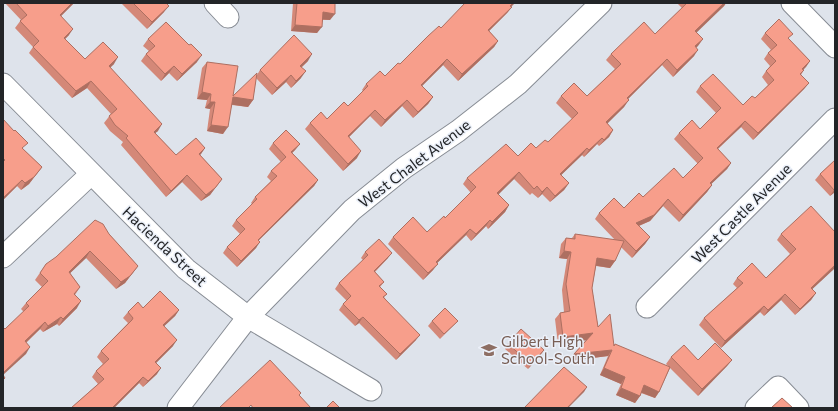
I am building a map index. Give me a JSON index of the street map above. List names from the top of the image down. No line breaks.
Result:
{"streets":{"street":["West Chalet Avenue","West Castle Avenue","Hacienda Street"]},"crossings":[["West Chalet Avenue","Hacienda Street"]],"places":{"school or university":["Gilbert High School-South"]}}
